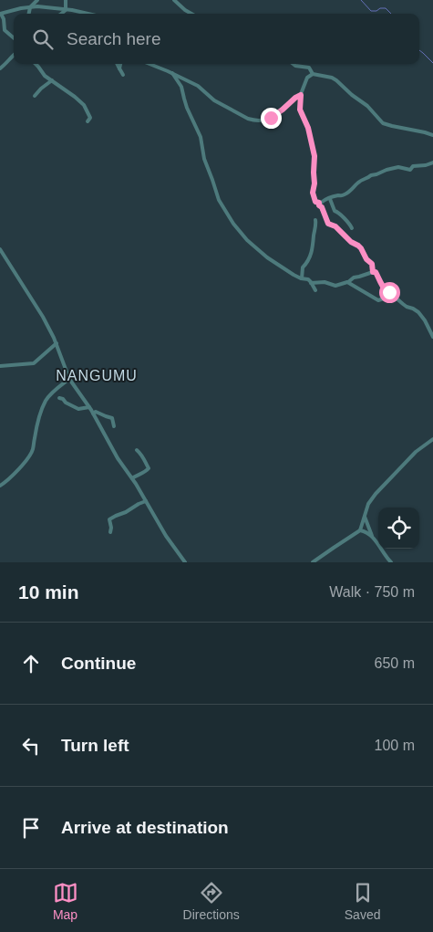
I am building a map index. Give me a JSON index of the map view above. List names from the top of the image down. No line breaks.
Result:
{"districts":["NANGUMU"],"page":{"search":"Search here","heading":["10 min","Walk · 750 m"],"list":[["Continue","650 m"],["Turn left","100 m"],"Arrive at destination"],"nav":["Map","Directions","Saved"]}}
